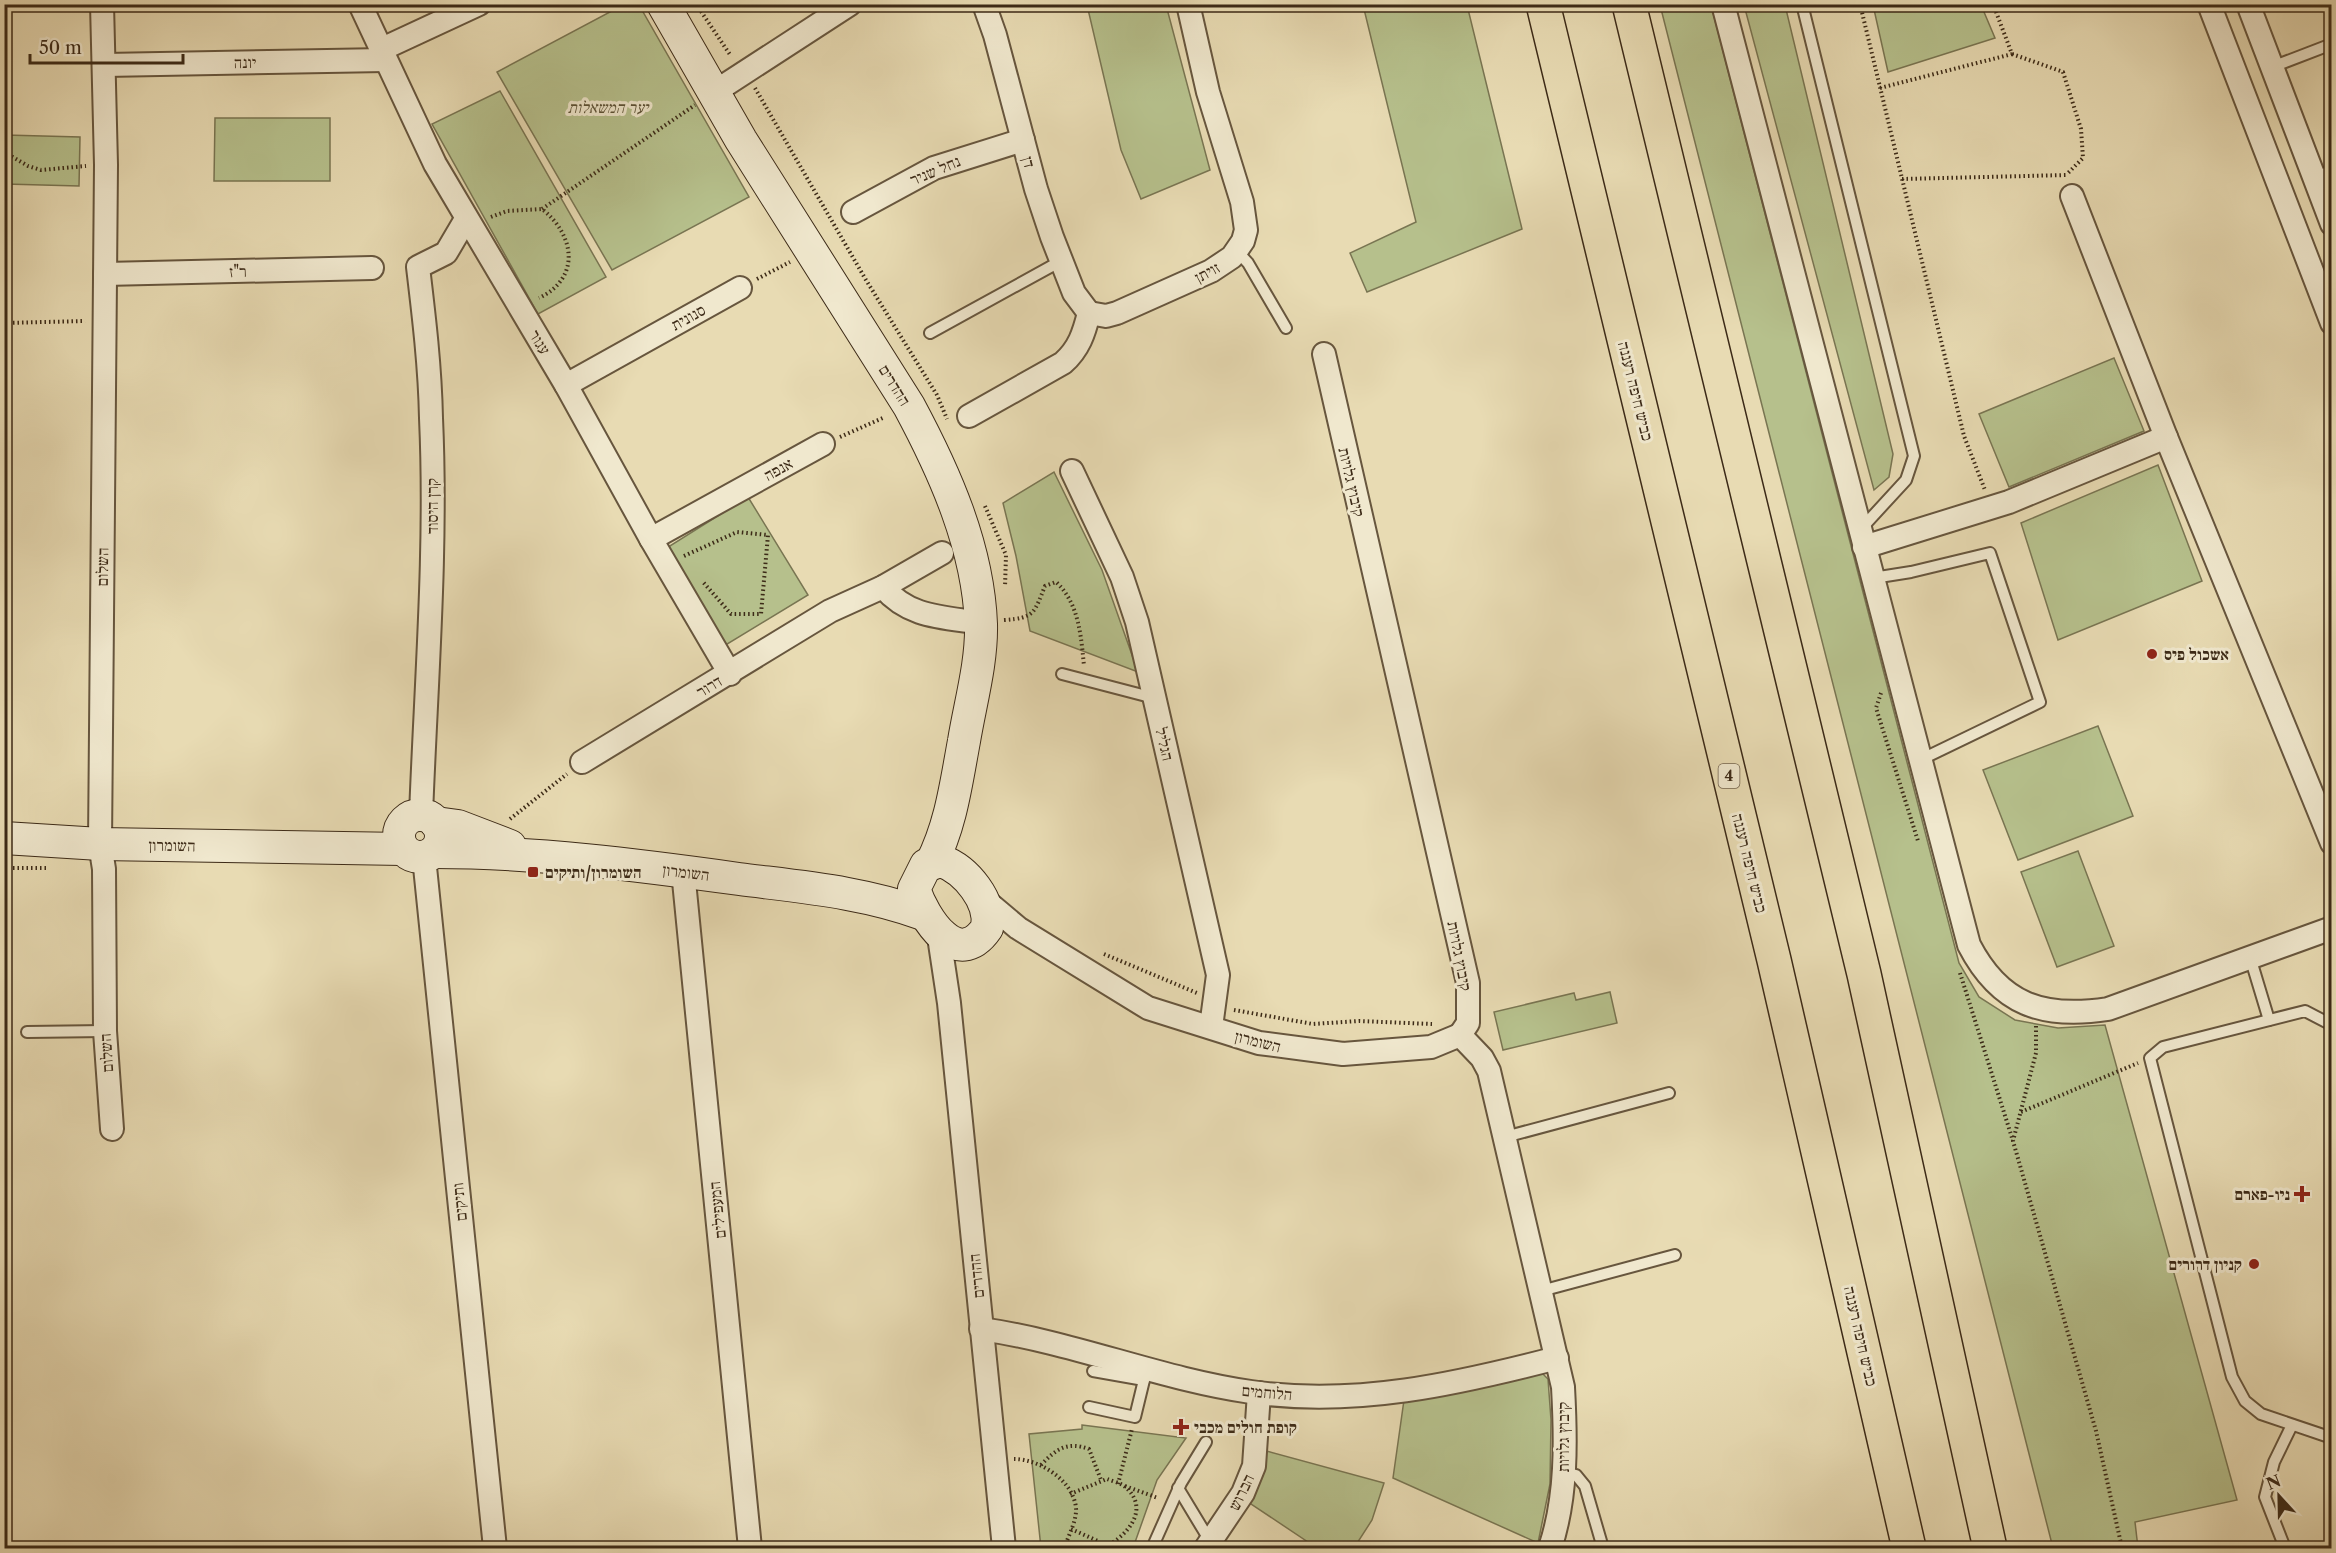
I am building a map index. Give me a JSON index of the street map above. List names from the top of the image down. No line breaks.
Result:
{"streets":{"highway":["כביש חיפה רעננה","4"],"street":["יונה","דן","נחל שניר","ר\"ז","זויתן","סנונית","עגור","ההדרים","אנפה","קיבוץ גלויות","קרן היסוד","השלום","דרור","הגליל","השומרון","ותיקים","המעפילים","הלוחמים","הברוש"]},"crossings":[["יונה","עגור"],["יונה","השלום"],["דן","נחל שניר"],["דן","זויתן"],["ר\"ז","השלום"],["סנונית","עגור"],["עגור","אנפה"],["עגור","קרן היסוד"],["עגור","דרור"],["ההדרים","השומרון"],["ההדרים","הלוחמים"],["קיבוץ גלויות","השומרון"],["קיבוץ גלויות","הלוחמים"],["קרן היסוד","השומרון"],["קרן היסוד","ותיקים"],["השלום","השומרון"],["הגליל","השומרון"],["השומרון","ותיקים"],["השומרון","המעפילים"],["הלוחמים","הברוש"]],"parks":["יער המשאלות"],"places":{"other":["אשכול פיס","קניון דרורים"],"transit":["השומרון/ותיקים"],"health":["ניו-פארם","קופת חולים מכבי"]},"scale_bar":"50 m","north":"top"}
